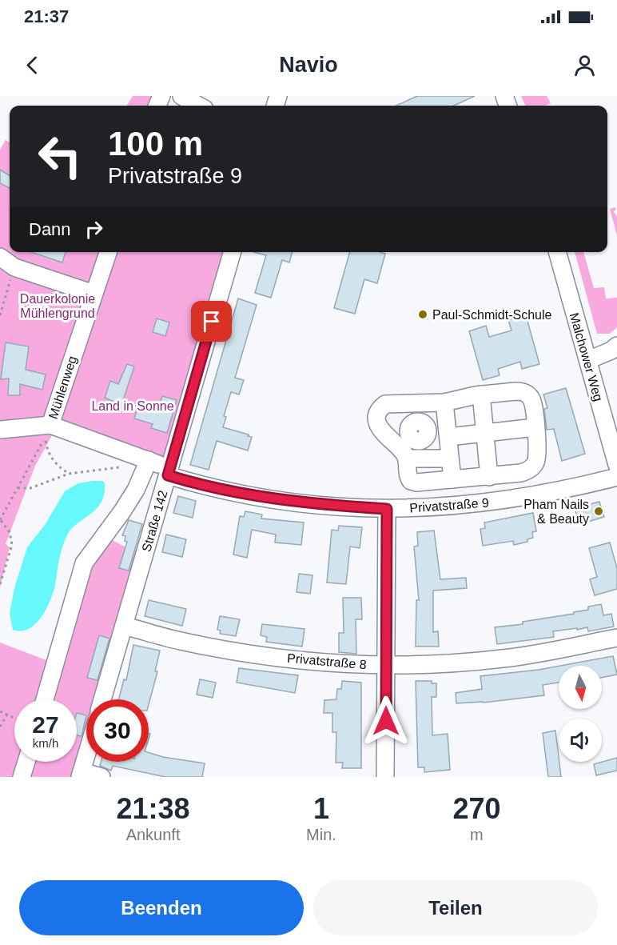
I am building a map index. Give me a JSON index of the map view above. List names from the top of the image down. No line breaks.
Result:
{"streets":{"street":["Malchower Weg","Mühlenweg","Privatstraße 9","Straße 142","Privatstraße 8"]},"crossings":[["Malchower Weg","Privatstraße 9"],["Mühlenweg","Privatstraße 9"],["Privatstraße 9","Straße 142"],["Straße 142","Privatstraße 8"]],"parks":["Dauerkolonie Mühlengrund","Land in Sonne"],"places":["Paul-Schmidt-Schule","Pham Nails & Beauty"],"north":"bottom","page":{"status":"21:37","header":"Navio","turn":["100 m","Privatstraße 9"],"then":"Dann","speed":"27 km/h","limit":"30","eta":["21:38","Ankunft","1","Min.","270","m"],"buttons":["Beenden","Teilen"]}}
